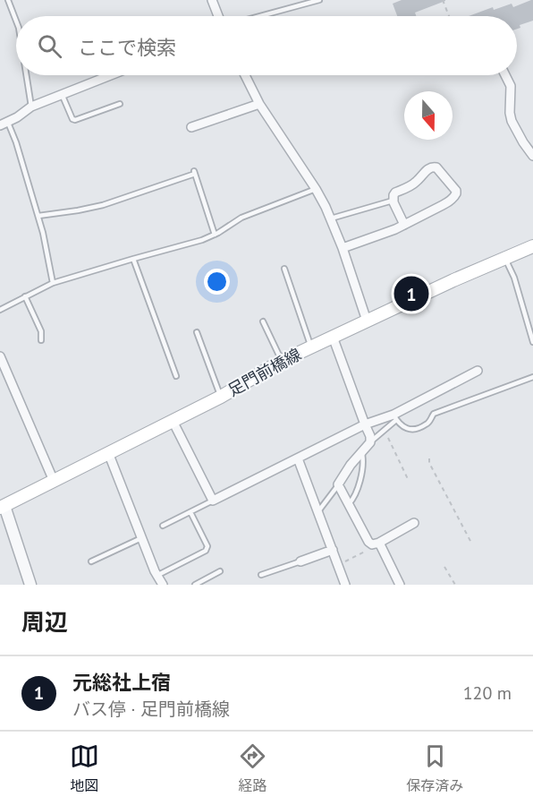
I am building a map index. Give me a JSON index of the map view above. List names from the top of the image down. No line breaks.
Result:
{"streets":{"main road":["足門前橋線"]},"north":"bottom","page":{"search":"ここで検索","pins":"1","heading":"周辺","list":[{"mark":"1","name":"元総社上宿","note":"バス停 · 足門前橋線","value":"120 m"}],"nav":["地図","経路","保存済み"]}}
